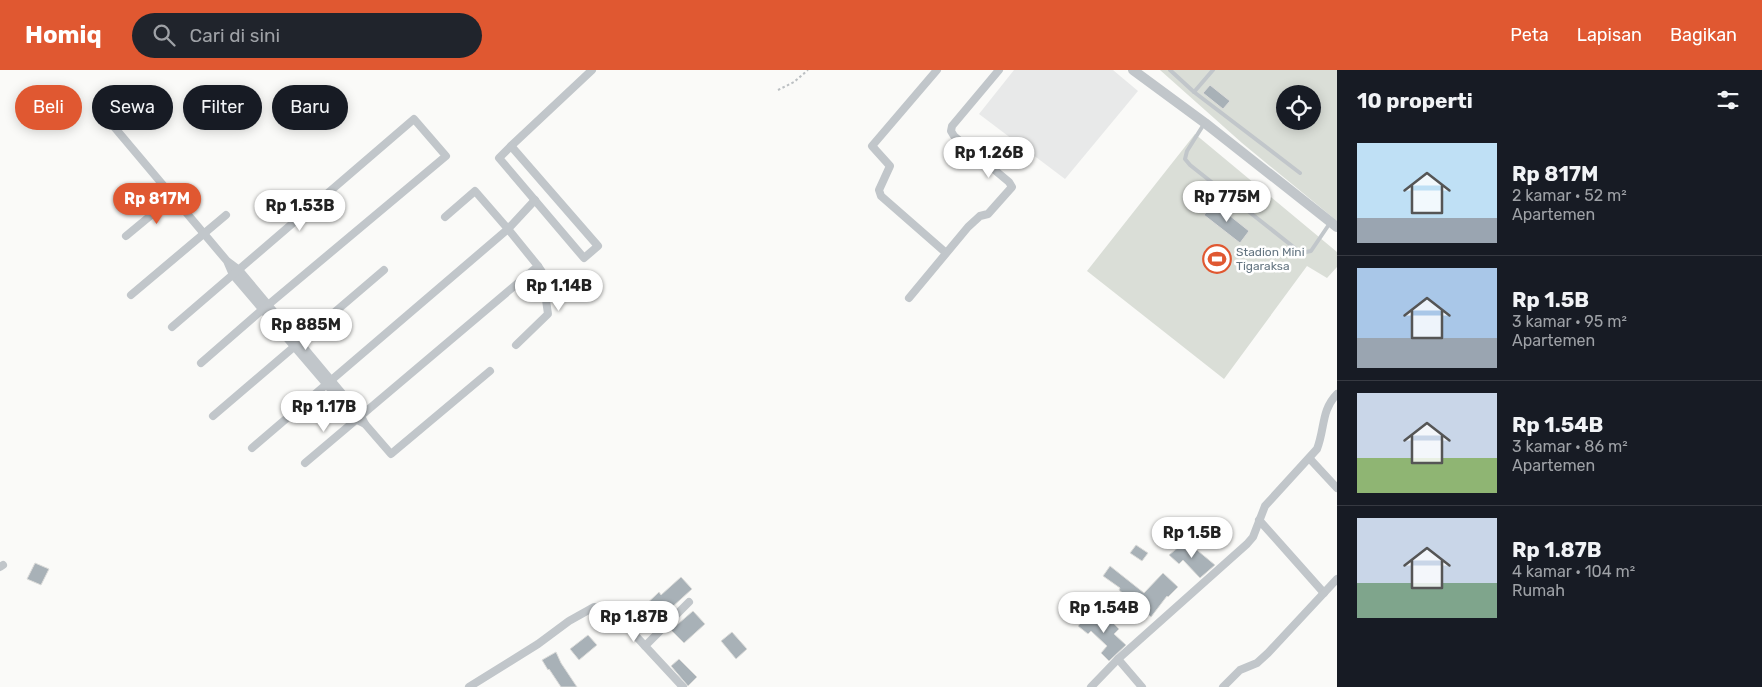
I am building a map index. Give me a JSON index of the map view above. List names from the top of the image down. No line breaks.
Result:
{"places":{"sports":["Stadion Mini Tigaraksa"]},"page":{"header":"Homiq","search":"Cari di sini","nav":["Peta","Lapisan","Bagikan"],"heading":"10 properti","chip":["Beli","Sewa","Filter","Baru"],"list":[{"name":"Rp 817M","note":"2 kamar · 52 m² · Apartemen"},{"name":"Rp 1.5B","note":"3 kamar · 95 m² · Apartemen"},{"name":"Rp 1.54B","note":"3 kamar · 86 m² · Apartemen"},{"name":"Rp 1.87B","note":"4 kamar · 104 m² · Rumah"}],"price":["Rp 1.26B","Rp 775M","Rp 817M","Rp 1.53B","Rp 1.14B","Rp 885M","Rp 1.17B","Rp 1.5B","Rp 1.54B","Rp 1.87B"]}}
